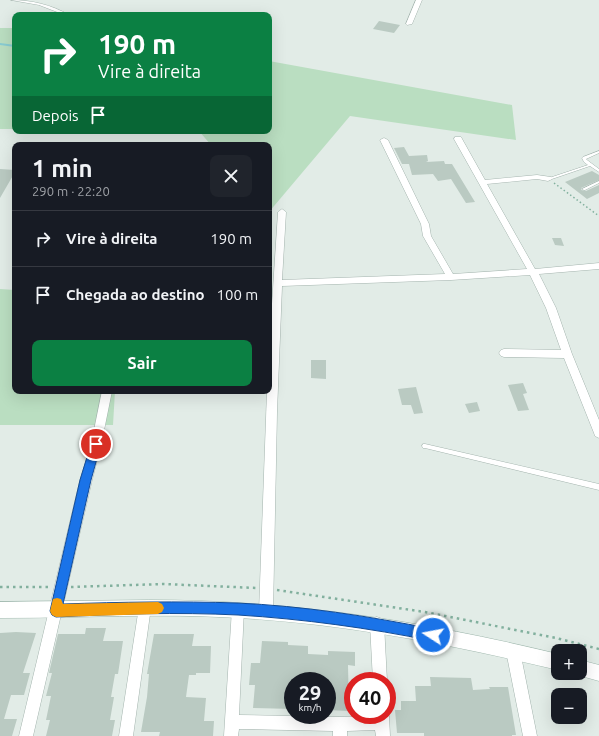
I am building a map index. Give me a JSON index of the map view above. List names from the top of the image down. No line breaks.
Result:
{"page":{"turn":["190 m","Vire à direita"],"then":"Depois","heading":["1 min","290 m · 22:20"],"list":[{"name":"Vire à direita","value":"190 m"},{"name":"Chegada ao destino","value":"100 m"}],"buttons":"Sair","map_buttons":["+","−"],"speed":"29 km/h","limit":"40"}}
